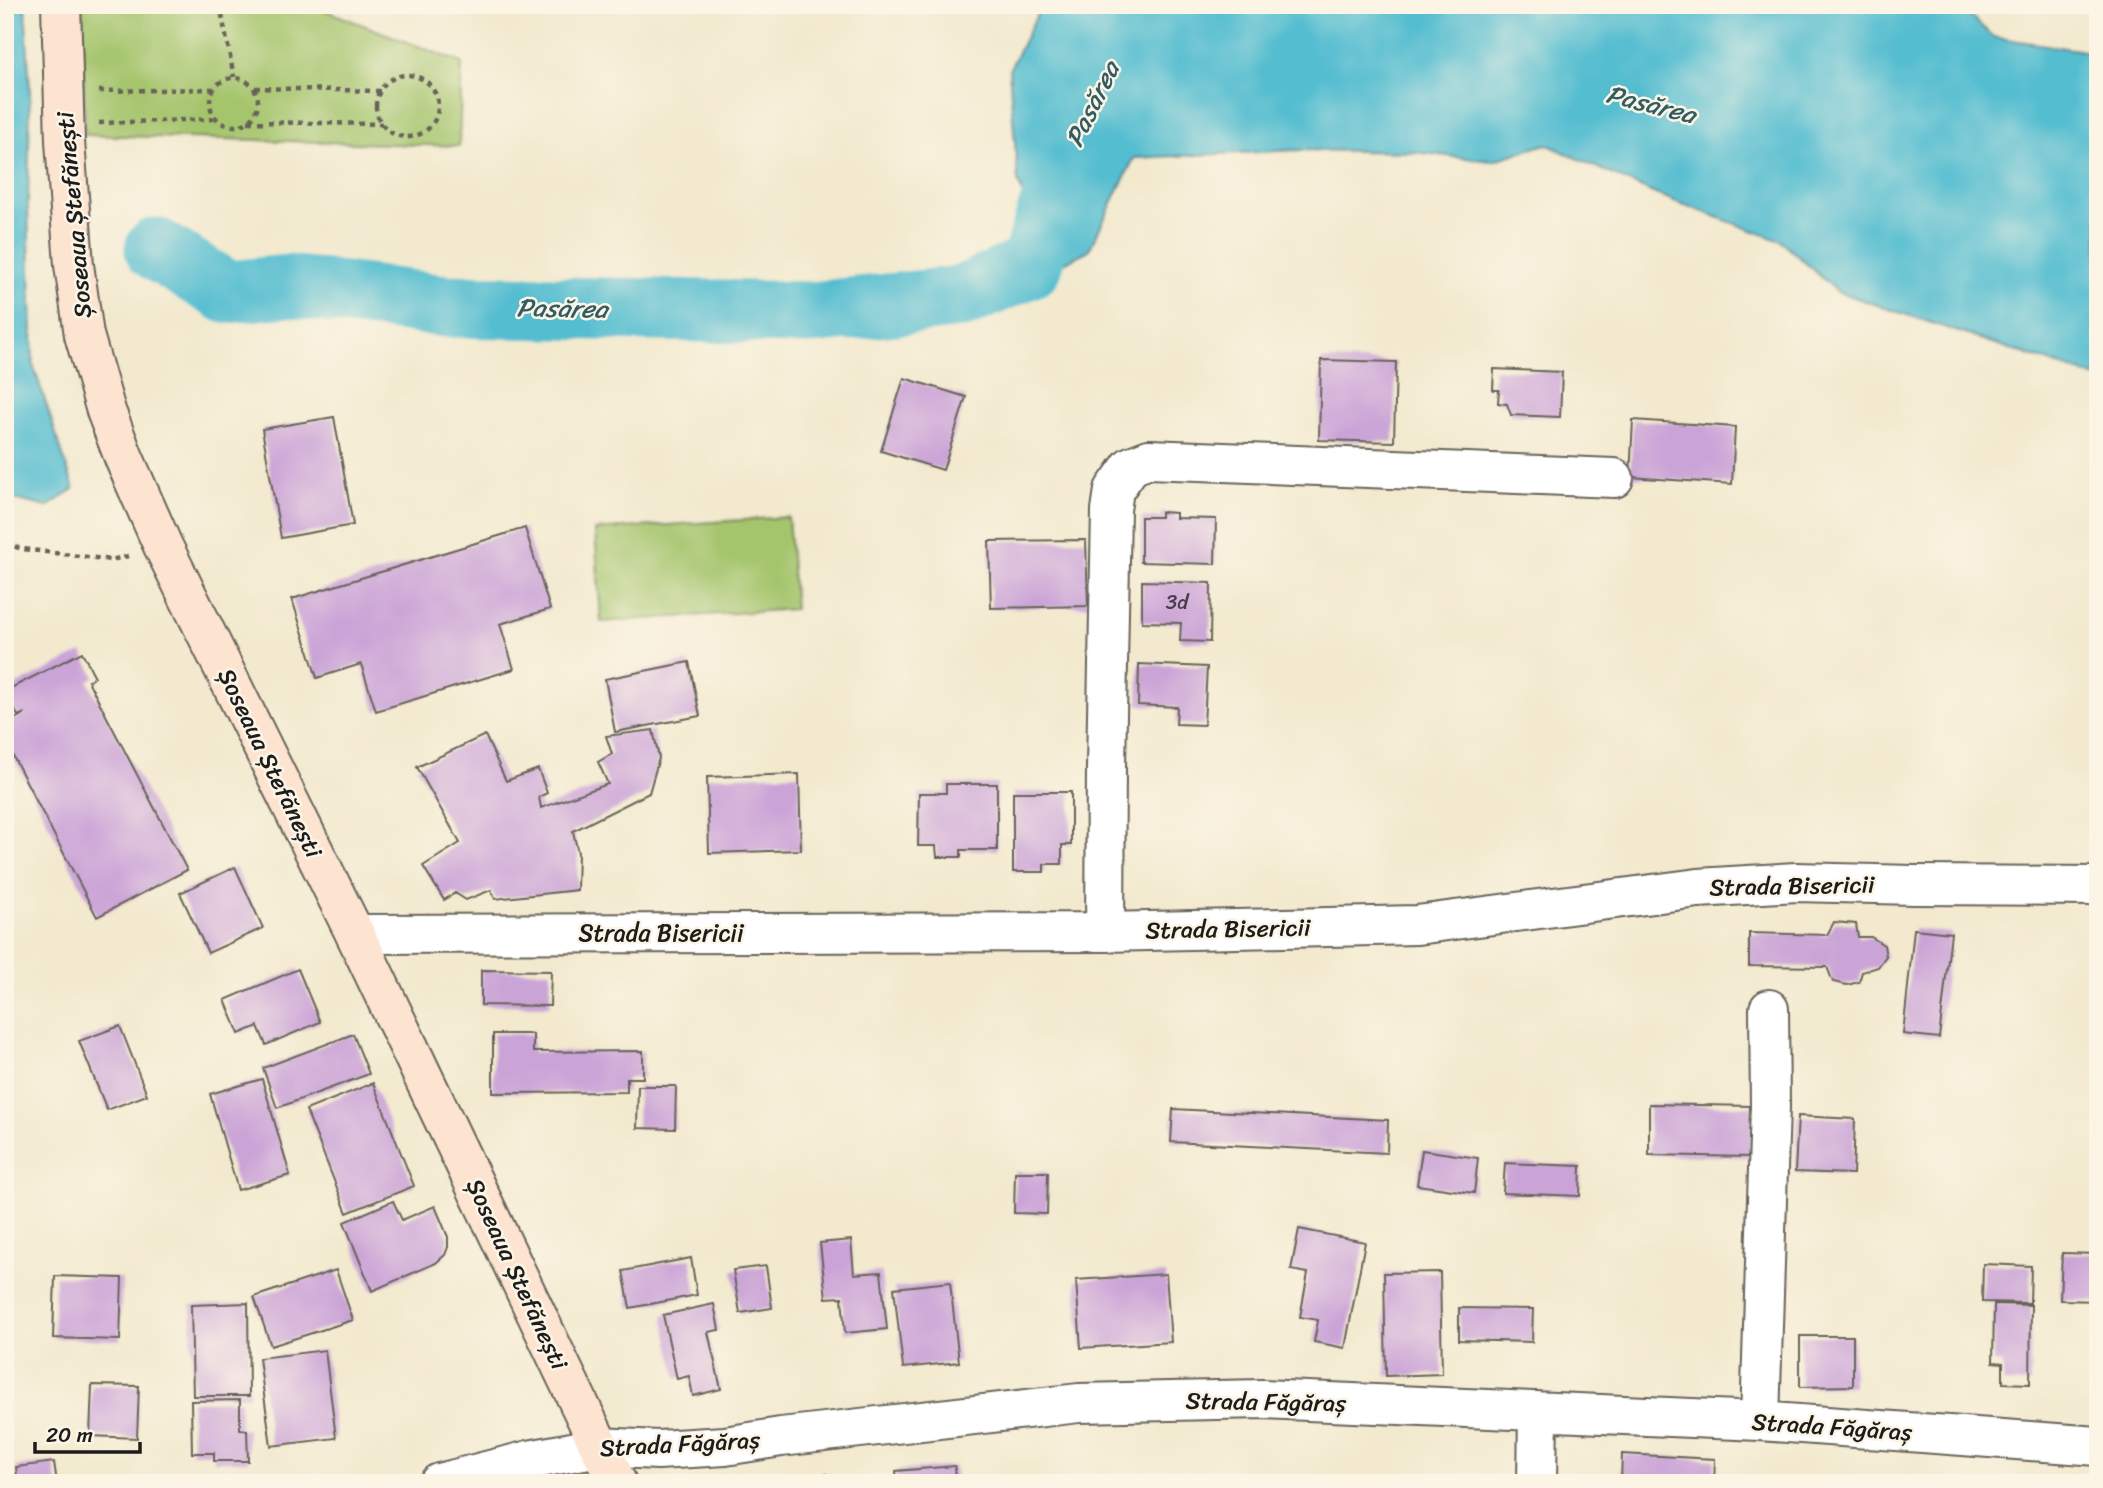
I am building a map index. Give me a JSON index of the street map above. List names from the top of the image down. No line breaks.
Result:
{"streets":{"main road":["Șoseaua Ștefănești"],"street":["Strada Bisericii","Strada Făgăraș"]},"crossings":[["Șoseaua Ștefănești","Strada Bisericii"],["Șoseaua Ștefănești","Strada Făgăraș"]],"water":["Pasărea"],"house_numbers":["3d"],"scale_bar":"20 m"}
